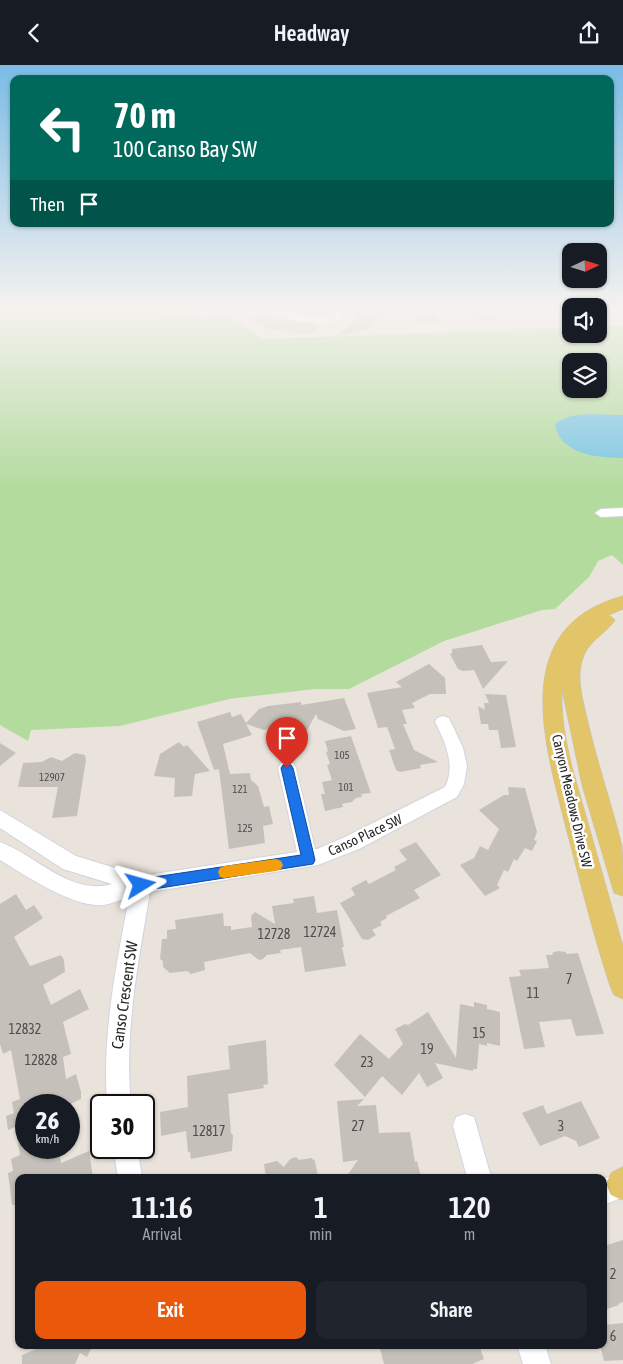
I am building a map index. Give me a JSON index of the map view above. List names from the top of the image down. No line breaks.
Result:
{"streets":{"main road":["Canyon Meadows Drive SW"],"street":["Canso Place SW","Canso Crescent SW"]},"crossings":[["Canso Place SW","Canso Crescent SW"]],"house_numbers":["105","12907","101","121","125","12724","12728","7","11","12832","15","19","12828","23","27","3","12817","2","6"],"north":"right","page":{"header":"Headway","turn":["70 m","100 Canso Bay SW"],"then":"Then","speed":"26 km/h","limit":"30","eta":["11:16","Arrival","1","min","120","m"],"buttons":["Exit","Share"]}}
